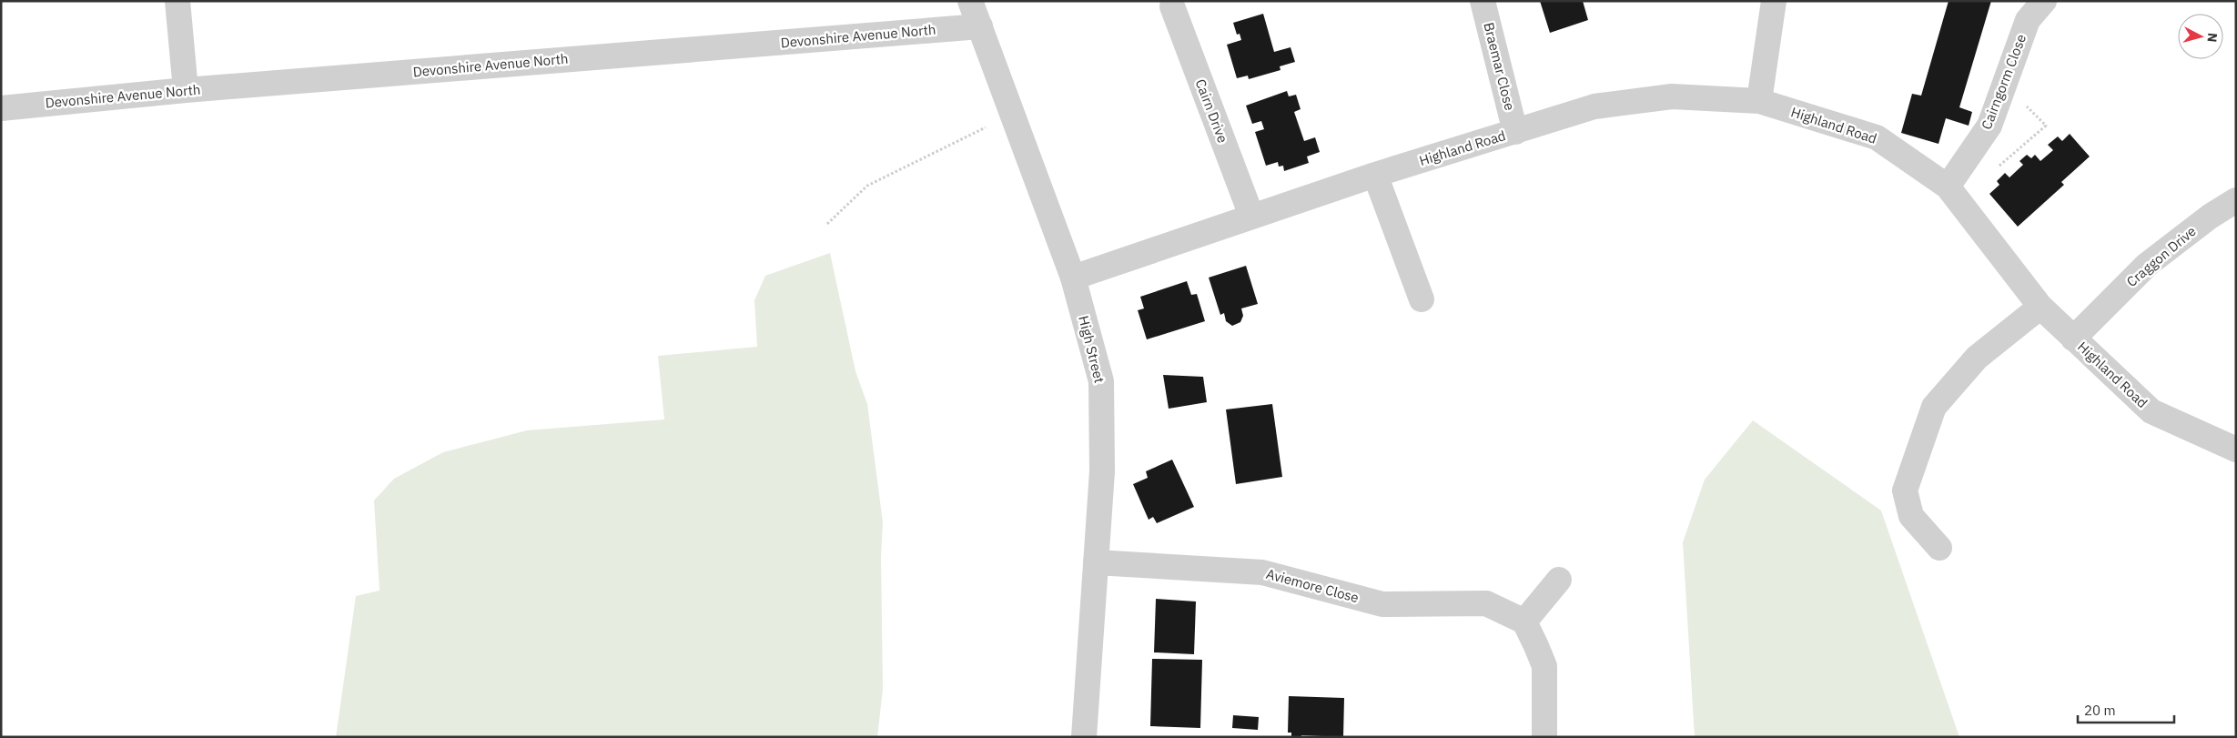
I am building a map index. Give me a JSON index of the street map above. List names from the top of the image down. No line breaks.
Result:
{"streets":{"street":["Devonshire Avenue North","Braemar Close","Cairngorm Close","Cairn Drive","Highland Road","Craggon Drive","High Street","Aviemore Close"]},"crossings":[["Devonshire Avenue North","High Street"],["Braemar Close","Highland Road"],["Cairngorm Close","Highland Road"],["Cairn Drive","Highland Road"],["Highland Road","Craggon Drive"],["Highland Road","High Street"],["High Street","Aviemore Close"]],"scale_bar":"20 m","north":"right"}
